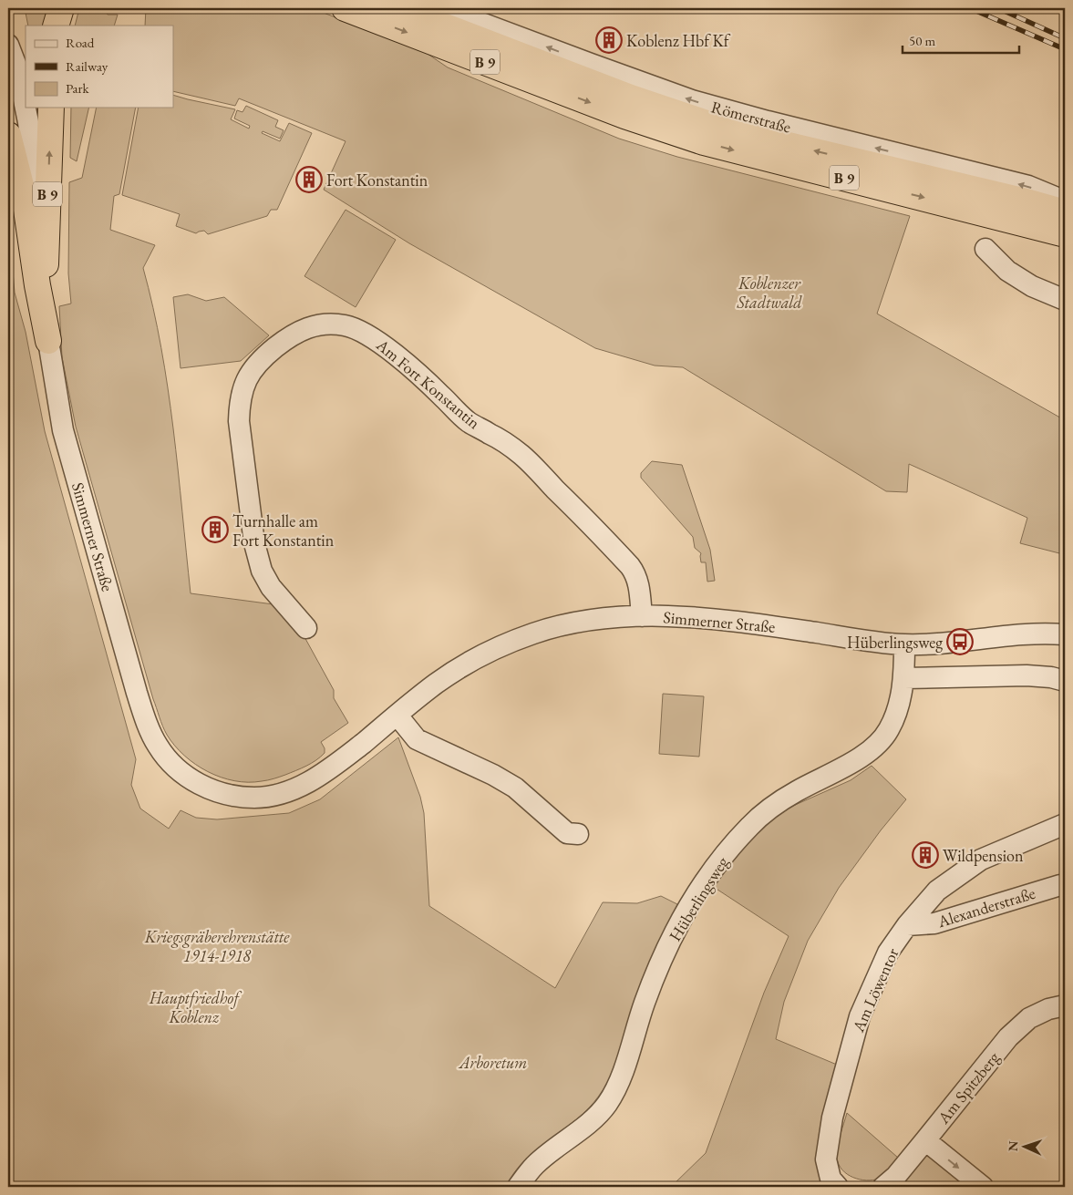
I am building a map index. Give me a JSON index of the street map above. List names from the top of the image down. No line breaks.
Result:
{"streets":{"highway":["B 9"],"street":["Römerstraße","Am Fort Konstantin","Simmerner Straße","Hüberlingsweg","Alexanderstraße","Am Löwentor","Am Spitzberg"]},"crossings":[["B 9","Simmerner Straße"],["Am Fort Konstantin","Simmerner Straße"],["Simmerner Straße","Hüberlingsweg"],["Alexanderstraße","Am Löwentor"]],"one_way":["Römerstraße"],"parks":["Koblenzer Stadtwald","Kriegsgräberehrenstätte 1914-1918","Hauptfriedhof Koblenz","Arboretum"],"places":{"building":["Koblenz Hbf Kf","Fort Konstantin","Turnhalle am Fort Konstantin","Wildpension"],"bus stop":["Hüberlingsweg"]},"legend":["Road","Railway","Park"],"scale_bar":"50 m","north":"left"}
